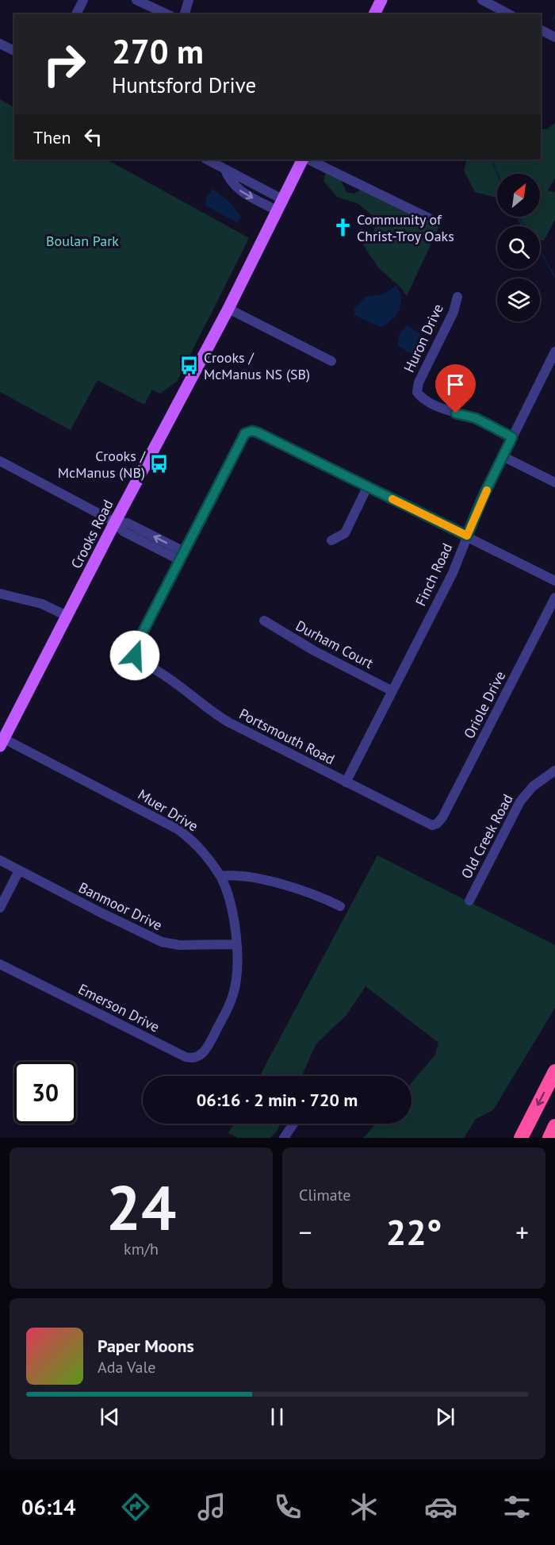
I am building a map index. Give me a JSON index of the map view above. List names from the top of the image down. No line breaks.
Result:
{"streets":{"main road":["Crooks Road"],"street":["Huron Drive","Finch Road","Durham Court","Oriole Drive","Portsmouth Road","Muer Drive","Old Creek Road","Banmoor Drive","Emerson Drive"]},"crossings":[["Huron Drive","Finch Road"],["Crooks Road","Muer Drive"],["Finch Road","Durham Court"],["Finch Road","Portsmouth Road"],["Oriole Drive","Portsmouth Road"],["Muer Drive","Banmoor Drive"],["Muer Drive","Emerson Drive"]],"parks":["Boulan Park"],"places":{"church":["Community of Christ-Troy Oaks"],"bus stop":["Crooks / McManus NS (SB)","Crooks / McManus (NB)"]},"north":"top right","page":{"turn":["270 m","Huntsford Drive"],"then":"Then","limit":"30","trip":"06:16 · 2 min · 720 m","tile":[["24","km/h"],"Climate"],"heat":["−","22°","+"],"song":["Paper Moons","Ada Vale"],"tabs":"06:14"}}
